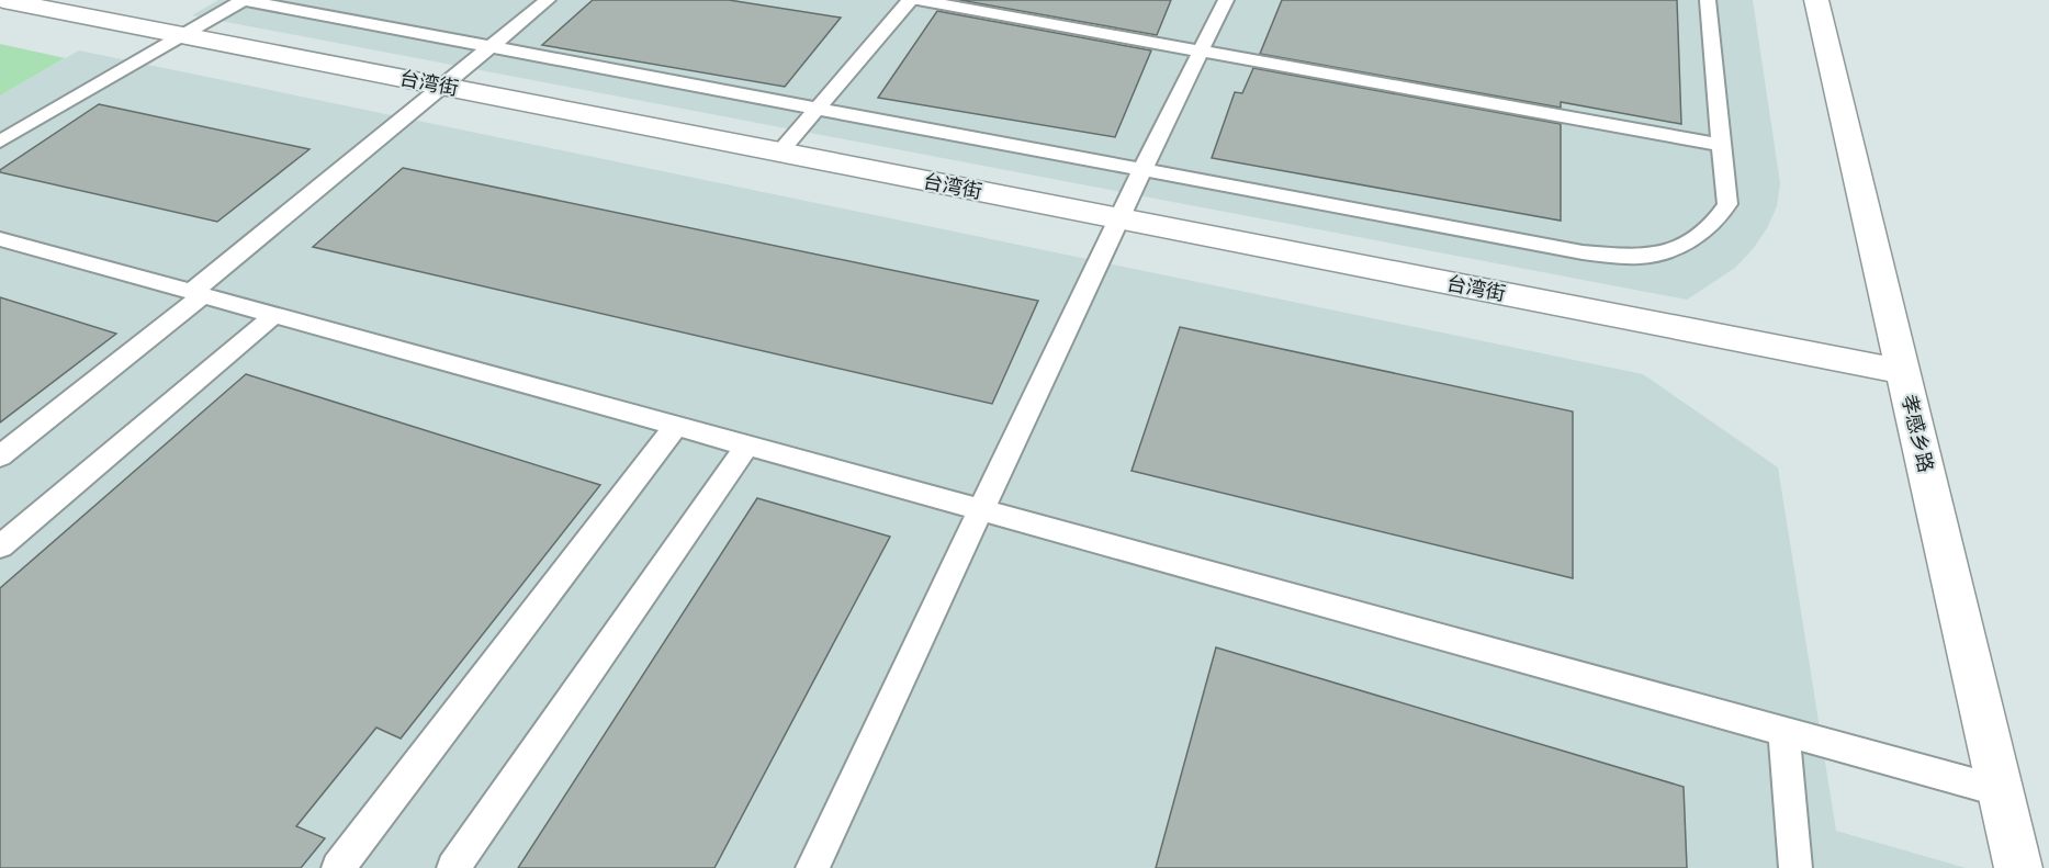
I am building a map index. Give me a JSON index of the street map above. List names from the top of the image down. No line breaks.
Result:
{"streets":{"main road":["台湾街","孝感乡路"]},"crossings":[["台湾街","孝感乡路"]]}
